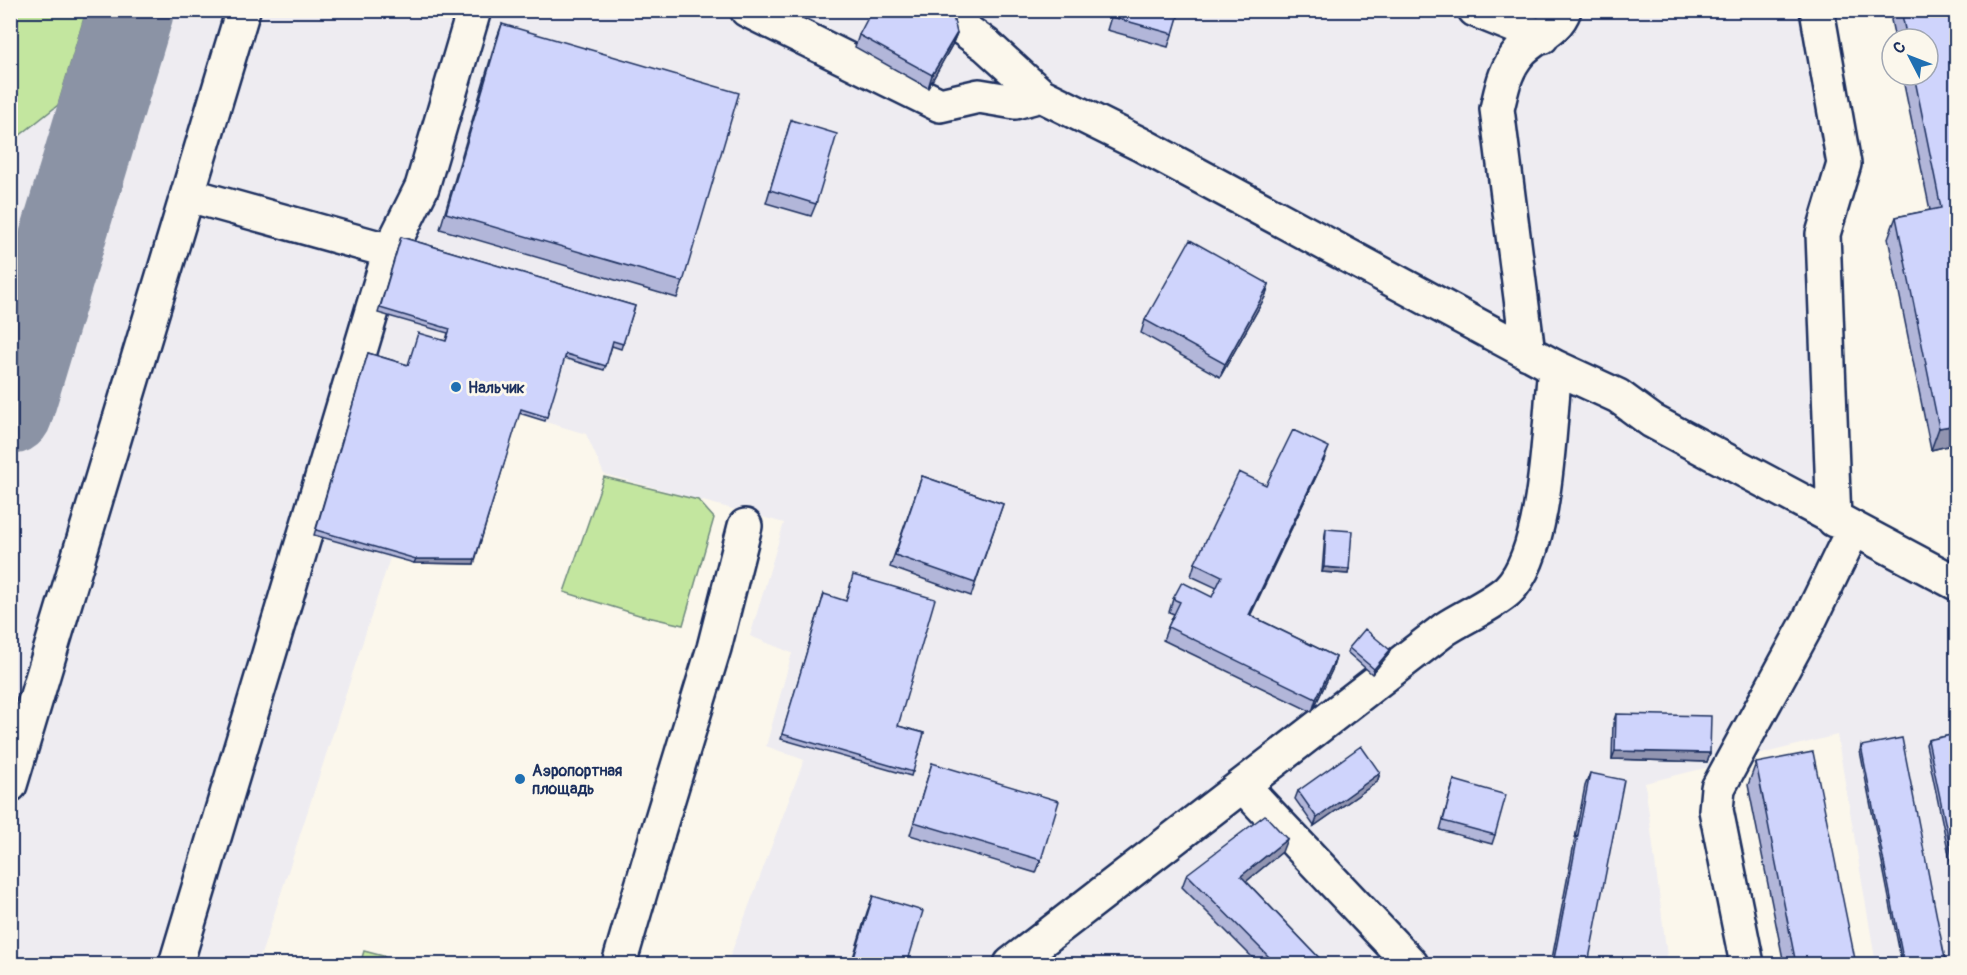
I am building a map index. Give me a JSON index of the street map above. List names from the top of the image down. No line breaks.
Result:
{"places":["Нальчик","Аэропортная площадь"],"north":"top left"}
